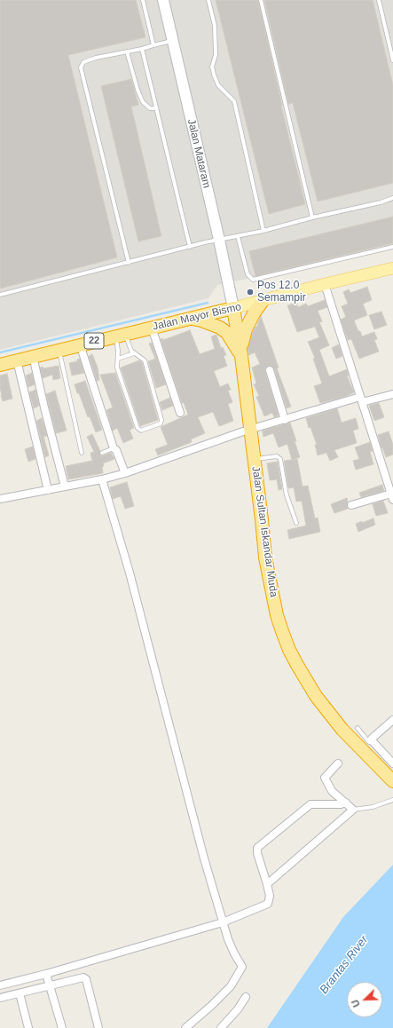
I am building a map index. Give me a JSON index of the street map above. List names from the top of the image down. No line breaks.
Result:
{"streets":{"highway":["Jalan Mayor Bismo","22","Jalan Sultan Iskandar Muda"],"main road":["Jalan Mataram"]},"crossings":[["Jalan Mataram","Jalan Mayor Bismo"],["Jalan Mataram","Jalan Sultan Iskandar Muda"],["Jalan Mayor Bismo","22"],["Jalan Mayor Bismo","Jalan Sultan Iskandar Muda"],["22","Jalan Sultan Iskandar Muda"]],"water":["Brantas River"],"places":["Pos 12.0 Semampir"],"north":"bottom left"}
